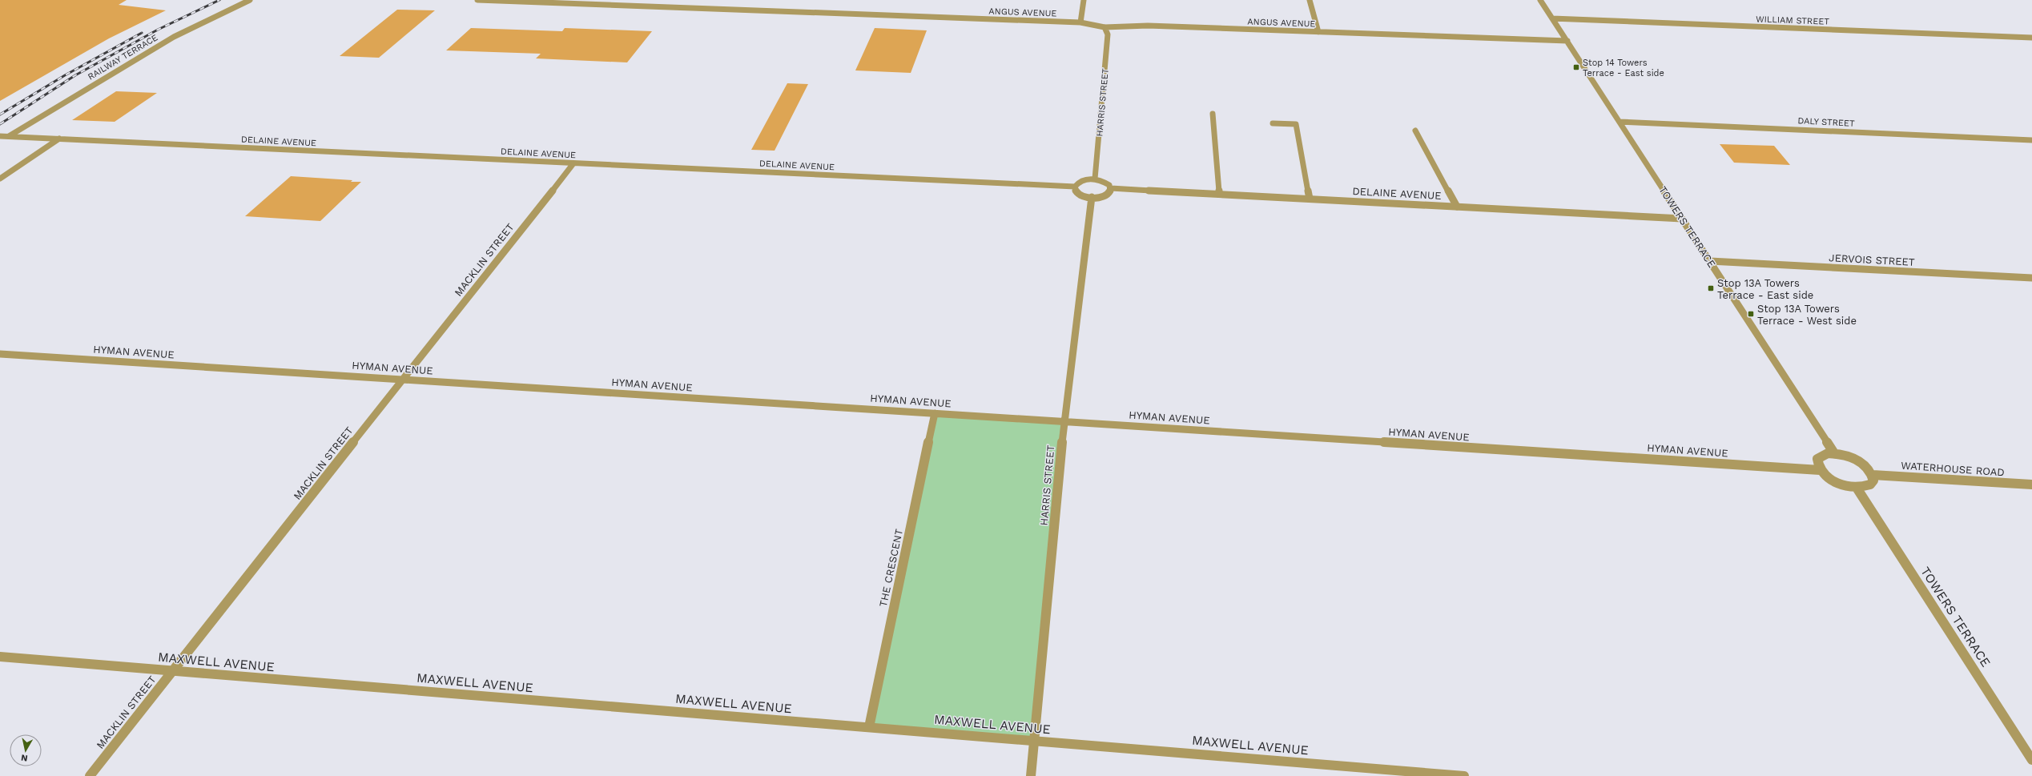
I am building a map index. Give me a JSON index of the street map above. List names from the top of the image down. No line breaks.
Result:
{"streets":{"street":["ANGUS AVENUE","WILLIAM STREET","RAILWAY TERRACE","HARRIS STREET","DALY STREET","DELAINE AVENUE","TOWERS TERRACE","MACKLIN STREET","JERVOIS STREET","HYMAN AVENUE","WATERHOUSE ROAD","THE CRESCENT","MAXWELL AVENUE"]},"crossings":[["ANGUS AVENUE","HARRIS STREET"],["ANGUS AVENUE","TOWERS TERRACE"],["WILLIAM STREET","TOWERS TERRACE"],["RAILWAY TERRACE","DELAINE AVENUE"],["HARRIS STREET","HYMAN AVENUE"],["HARRIS STREET","MAXWELL AVENUE"],["DALY STREET","TOWERS TERRACE"],["DELAINE AVENUE","TOWERS TERRACE"],["DELAINE AVENUE","MACKLIN STREET"],["TOWERS TERRACE","JERVOIS STREET"],["MACKLIN STREET","HYMAN AVENUE"],["MACKLIN STREET","MAXWELL AVENUE"],["HYMAN AVENUE","THE CRESCENT"],["THE CRESCENT","MAXWELL AVENUE"]],"places":{"transit":["Stop 14 Towers Terrace - East side","Stop 13A Towers Terrace - East side","Stop 13A Towers Terrace - West side"]},"north":"bottom"}
